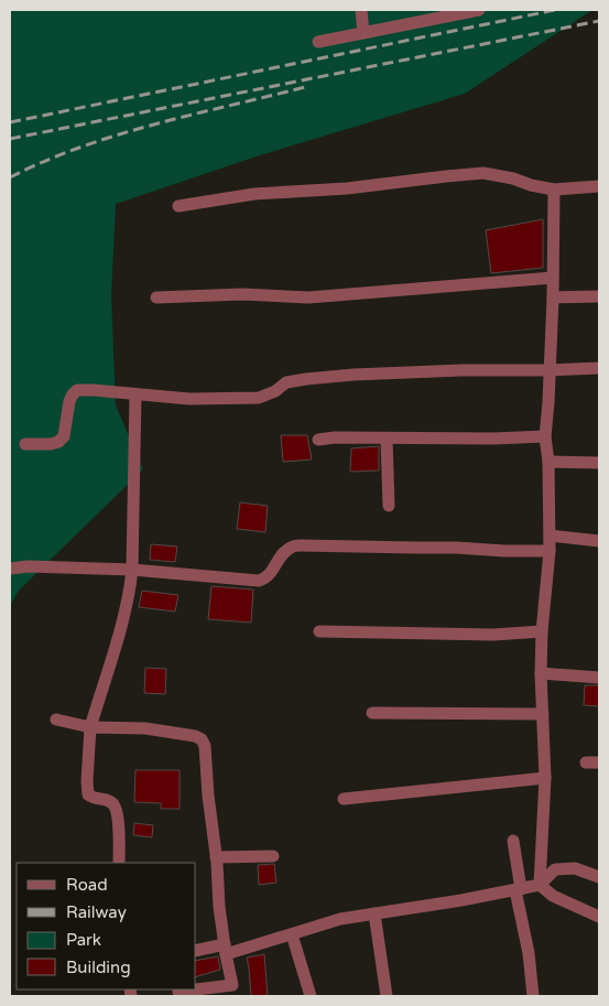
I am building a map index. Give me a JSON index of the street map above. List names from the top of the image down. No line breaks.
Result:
{"legend":["Road","Railway","Park","Building"]}
